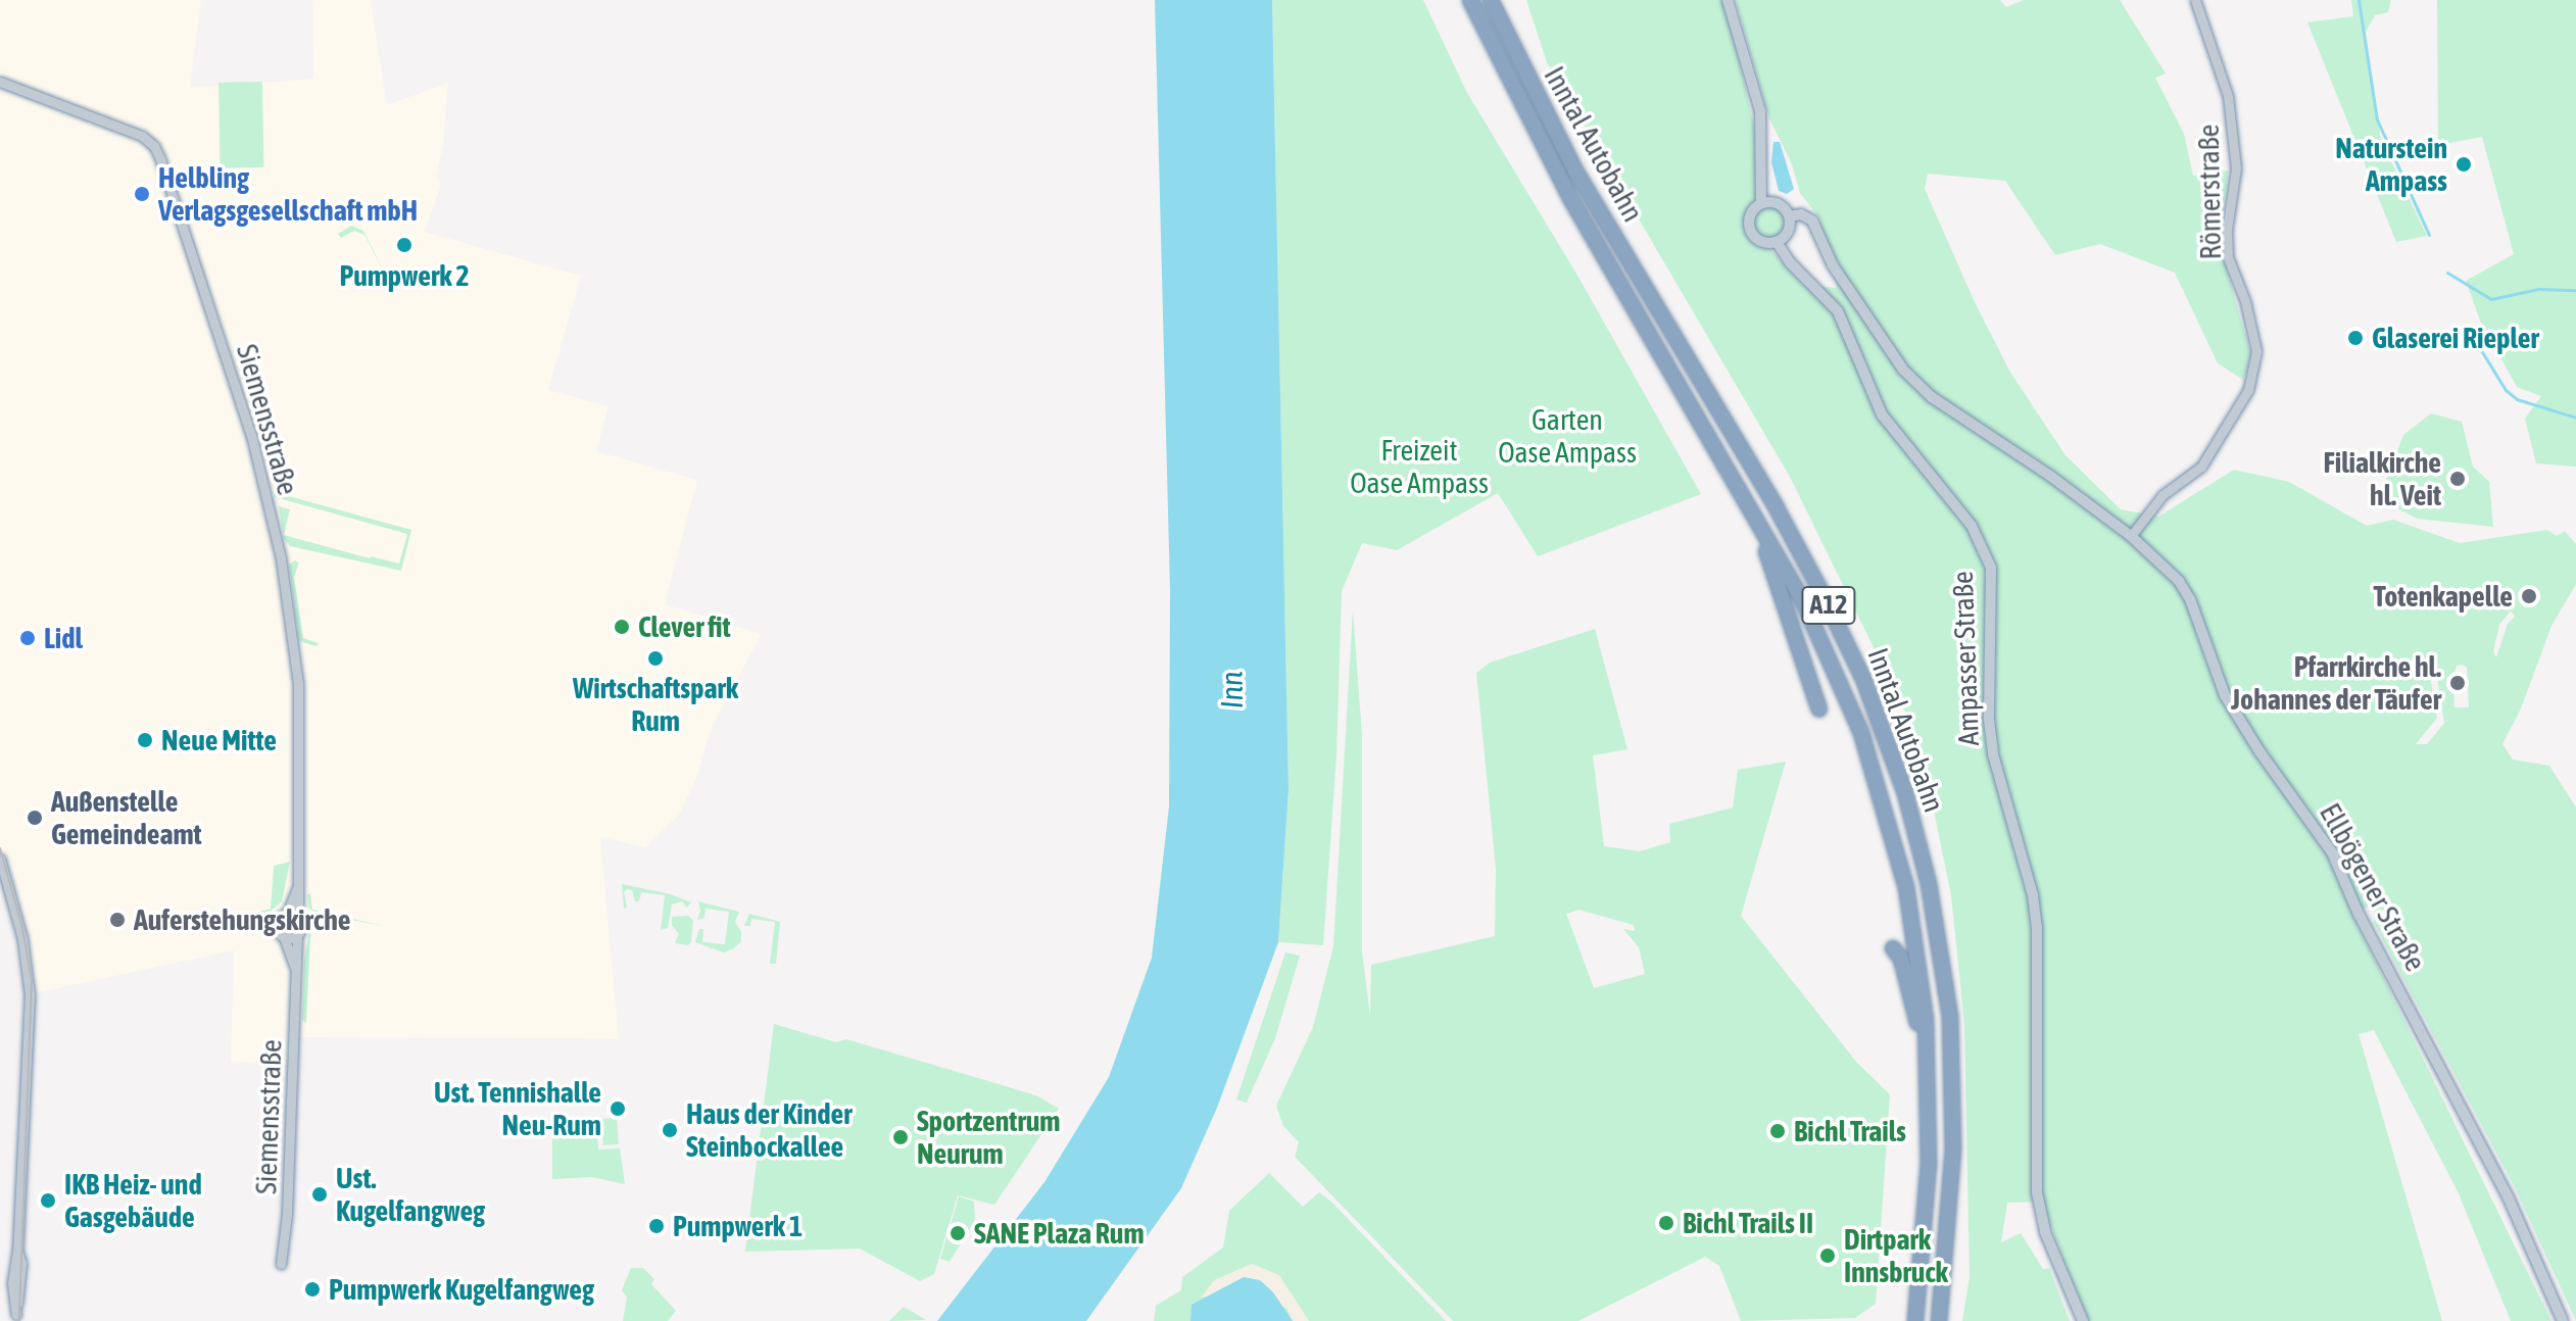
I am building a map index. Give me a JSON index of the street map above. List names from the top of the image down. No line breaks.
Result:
{"streets":{"highway":["Inntal Autobahn","A12"],"main road":["Ampasser Straße","Ellbögener Straße"],"street":["Römerstraße","Siemensstraße"]},"crossings":[["Römerstraße","Ellbögener Straße"],["Ampasser Straße","Ellbögener Straße"]],"water":["Inn"],"parks":["Garten Oase Ampass","Freizeit Oase Ampass"],"places":["Naturstein Ampass","Helbling Verlagsgesellschaft mbH","Pumpwerk 2","Glaserei Riepler","Filialkirche hl. Veit","Totenkapelle","Clever fit","Lidl","Wirtschaftspark Rum","Pfarrkirche hl. Johannes der Täufer","Neue Mitte","Außenstelle Gemeindeamt","Auferstehungskirche","Ust. Tennishalle Neu-Rum","Haus der Kinder Steinbockallee","Bichl Trails","Sportzentrum Neurum","Ust. Kugelfangweg","IKB Heiz- und Gasgebäude","Bichl Trails II","Pumpwerk 1","SANE Plaza Rum","Dirtpark Innsbruck","Pumpwerk Kugelfangweg"]}
